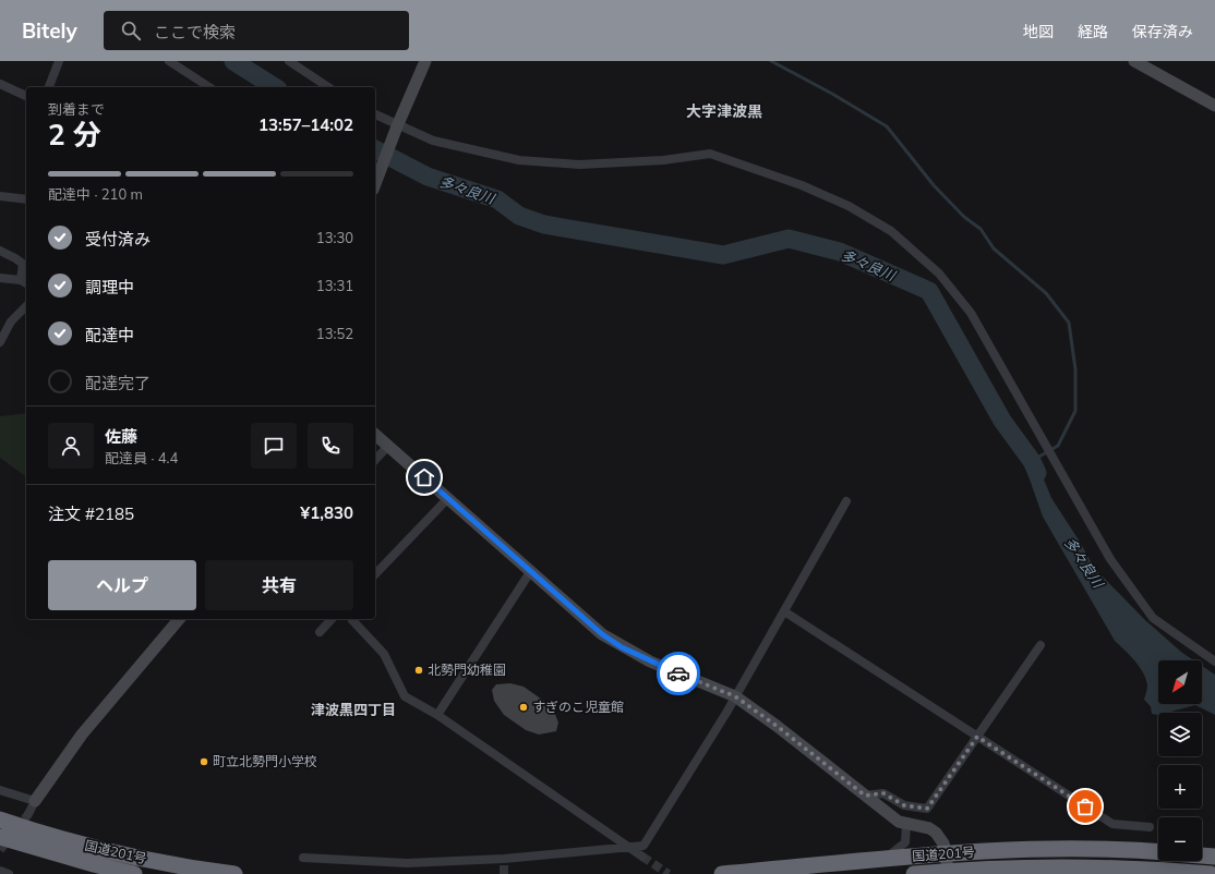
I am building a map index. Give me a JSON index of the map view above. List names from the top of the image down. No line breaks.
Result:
{"streets":{"highway":["国道201号"]},"districts":["大字津波黒","津波黒四丁目"],"water":["多々良川"],"places":["北勢門幼稚園","すぎのこ児童館","町立北勢門小学校"],"north":"bottom left","page":{"header":"Bitely","search":"ここで検索","nav":["地図","経路","保存済み"],"heading":["2 分","到着まで","13:57–14:02"],"panel":["佐藤","配達員 · 4.4","注文 #2185","¥1,830"],"bar":"配達中 · 210 m","list":[["受付済み","13:30"],["調理中","13:31"],["配達中","13:52"],"配達完了"],"buttons":["ヘルプ","共有"],"map_buttons":["+","−"]}}
